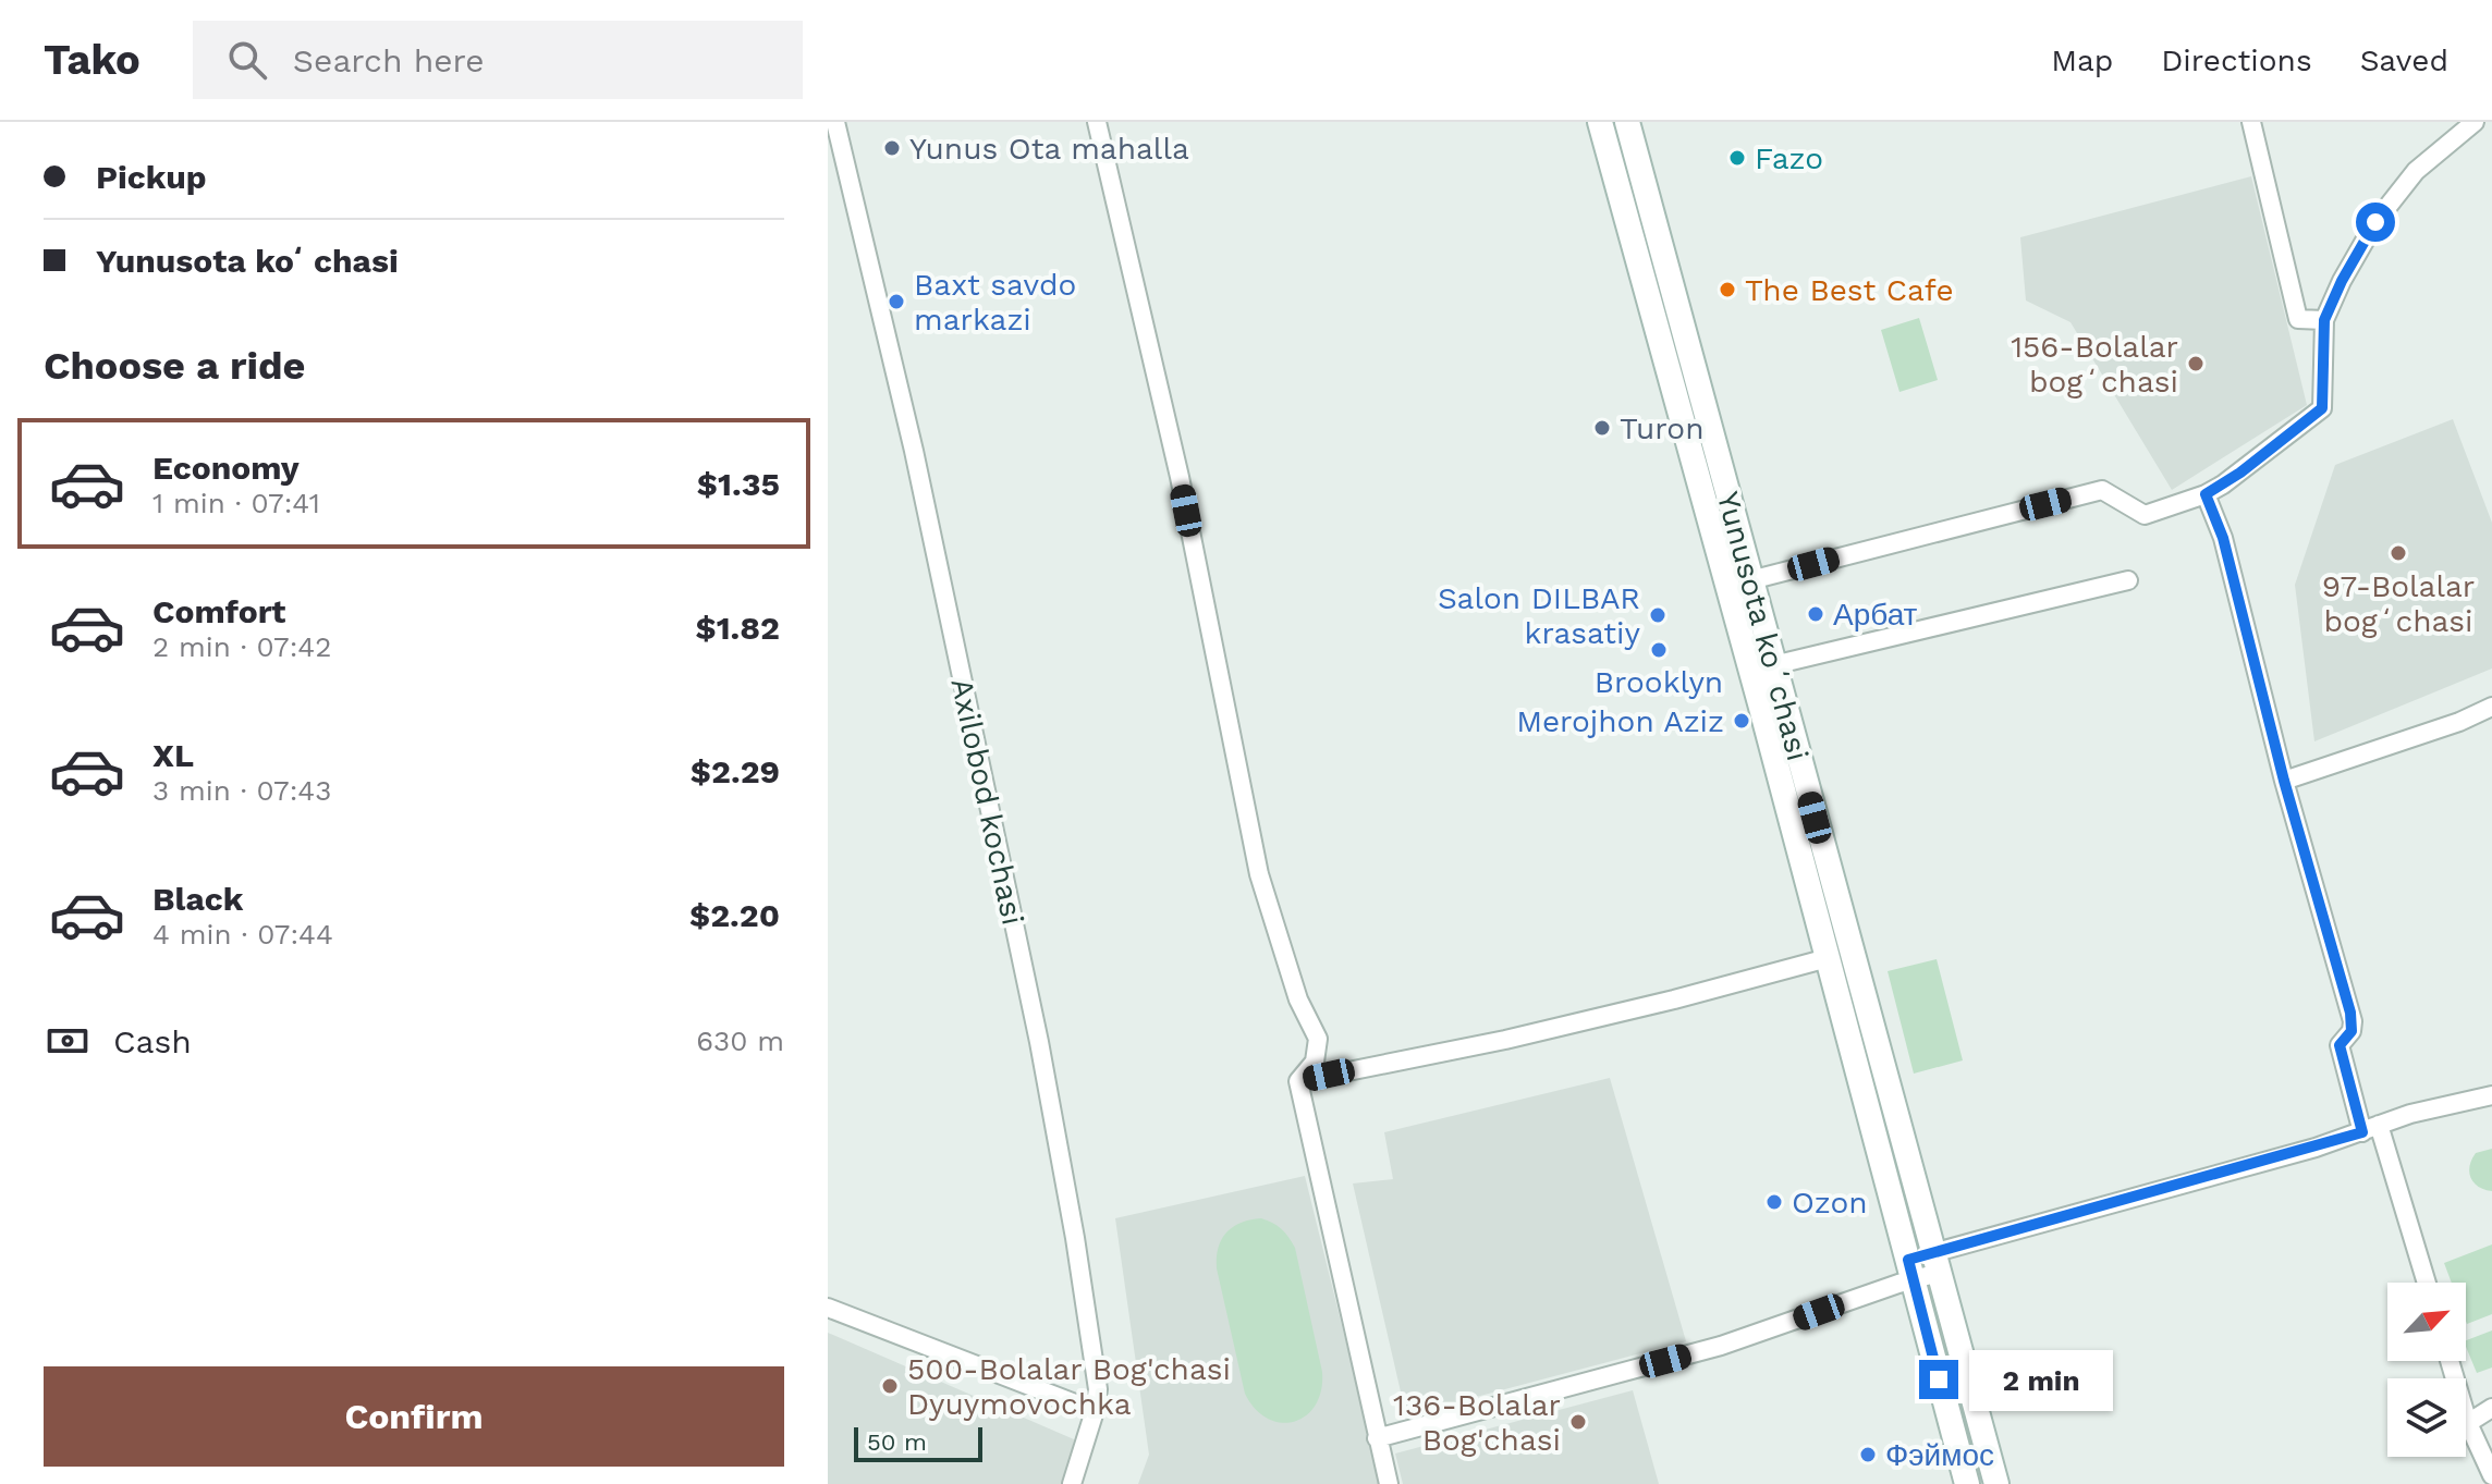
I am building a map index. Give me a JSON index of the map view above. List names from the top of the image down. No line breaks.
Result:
{"streets":{"main road":["Yunusota koʻchasi"],"street":["Axilobod kochasi"]},"places":["Yunus Ota mahalla","Fazo","The Best Cafe","Baxt savdo markazi","156-Bolalar bogʻchasi","Turon","97-Bolalar bogʻchasi","Арбат","Salon DILBAR krasatiy","Brooklyn","Merojhon Aziz","Ozon","500-Bolalar Bog'chasi Dyuymovochka","136-Bolalar Bog'chasi","Фэймос"],"scale_bar":"50 m","north":"top right","page":{"header":"Tako","search":"Search here","nav":["Map","Directions","Saved"],"banner":["Pickup","Yunusota koʻchasi"],"heading":"Choose a ride","list":[{"name":"Economy","note":"1 min · 07:41","value":"$1.35"},{"name":"Comfort","note":"2 min · 07:42","value":"$1.82"},{"name":"XL","note":"3 min · 07:43","value":"$2.29"},{"name":"Black","note":"4 min · 07:44","value":"$2.20"}],"pay":["Cash","630 m"],"buttons":"Confirm","bubble":"2 min","scale":"50 m"}}
